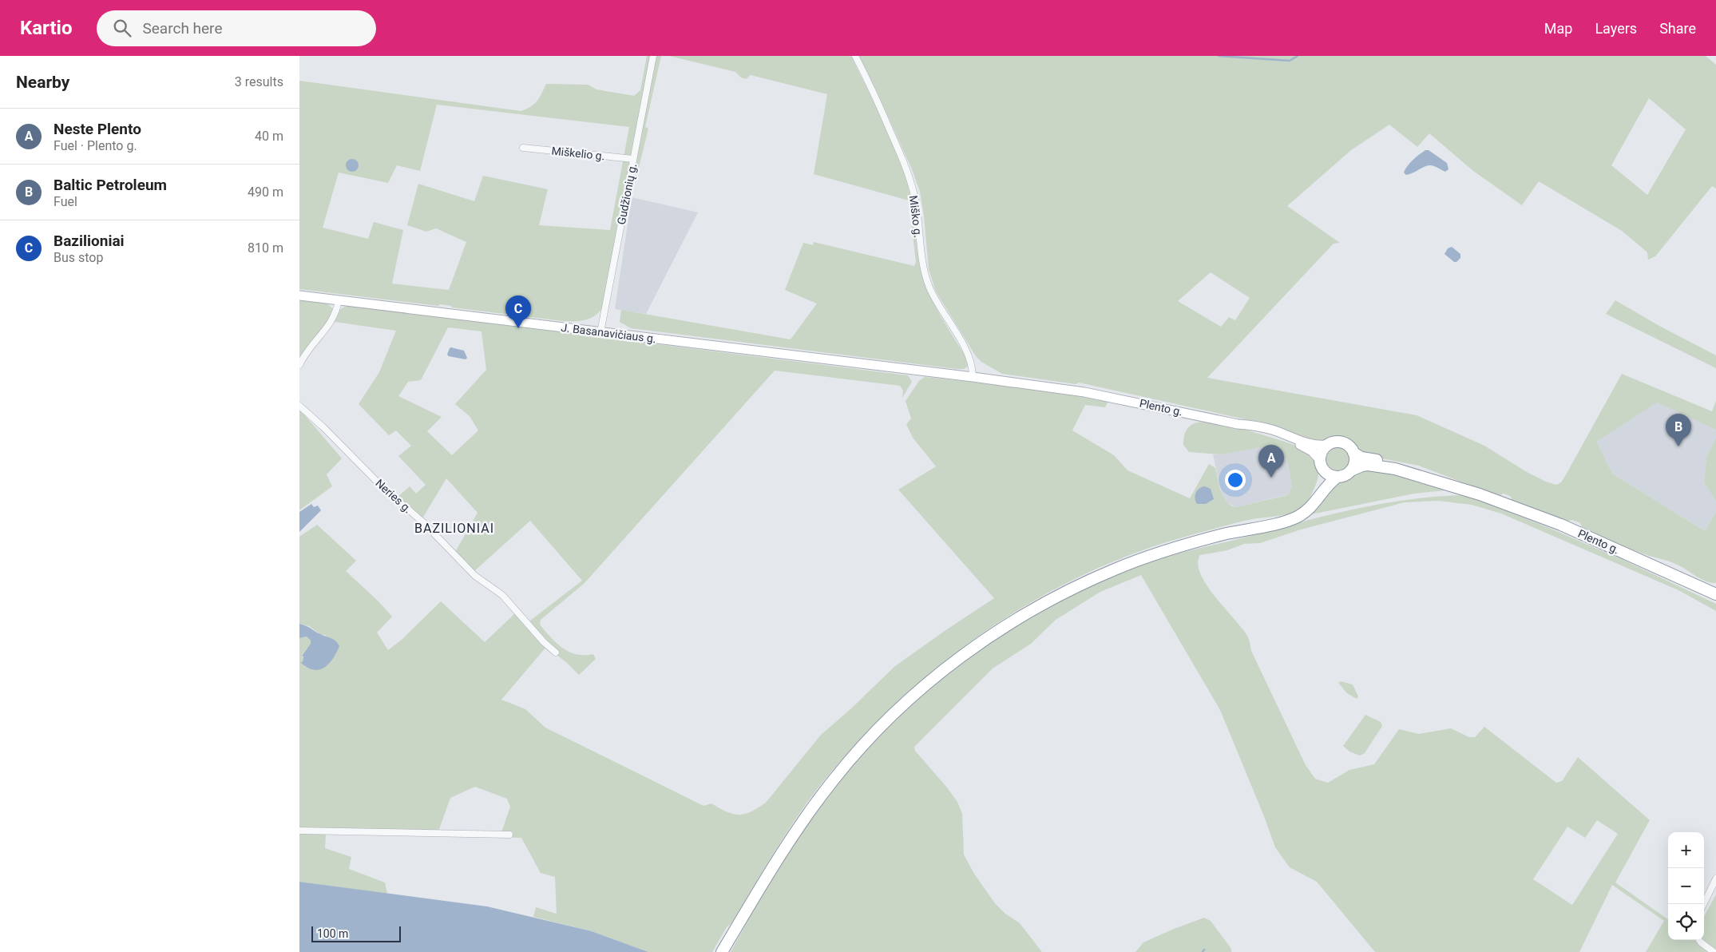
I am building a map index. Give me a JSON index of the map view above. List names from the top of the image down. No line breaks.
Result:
{"streets":{"highway":["Plento g."],"main road":["J. Basanavičiaus g."],"street":["Miškelio g.","Gudžionių g.","Miško g.","Neries g."]},"crossings":[["Miškelio g.","Gudžionių g."],["Gudžionių g.","J. Basanavičiaus g."],["Miško g.","J. Basanavičiaus g."],["Miško g.","Plento g."],["J. Basanavičiaus g.","Plento g."]],"districts":["BAZILIONIAI"],"scale_bar":"100 m","page":{"header":"Kartio","search":"Search here","nav":["Map","Layers","Share"],"heading":["Nearby","3 results"],"list":[{"mark":"A","name":"Neste Plento","note":"Fuel · Plento g.","value":"40 m"},{"mark":"B","name":"Baltic Petroleum","note":"Fuel","value":"490 m"},{"mark":"C","name":"Bazilioniai","note":"Bus stop","value":"810 m"}],"pins":["C","B","A"],"map_buttons":["+","−"],"scale":"100 m"}}
